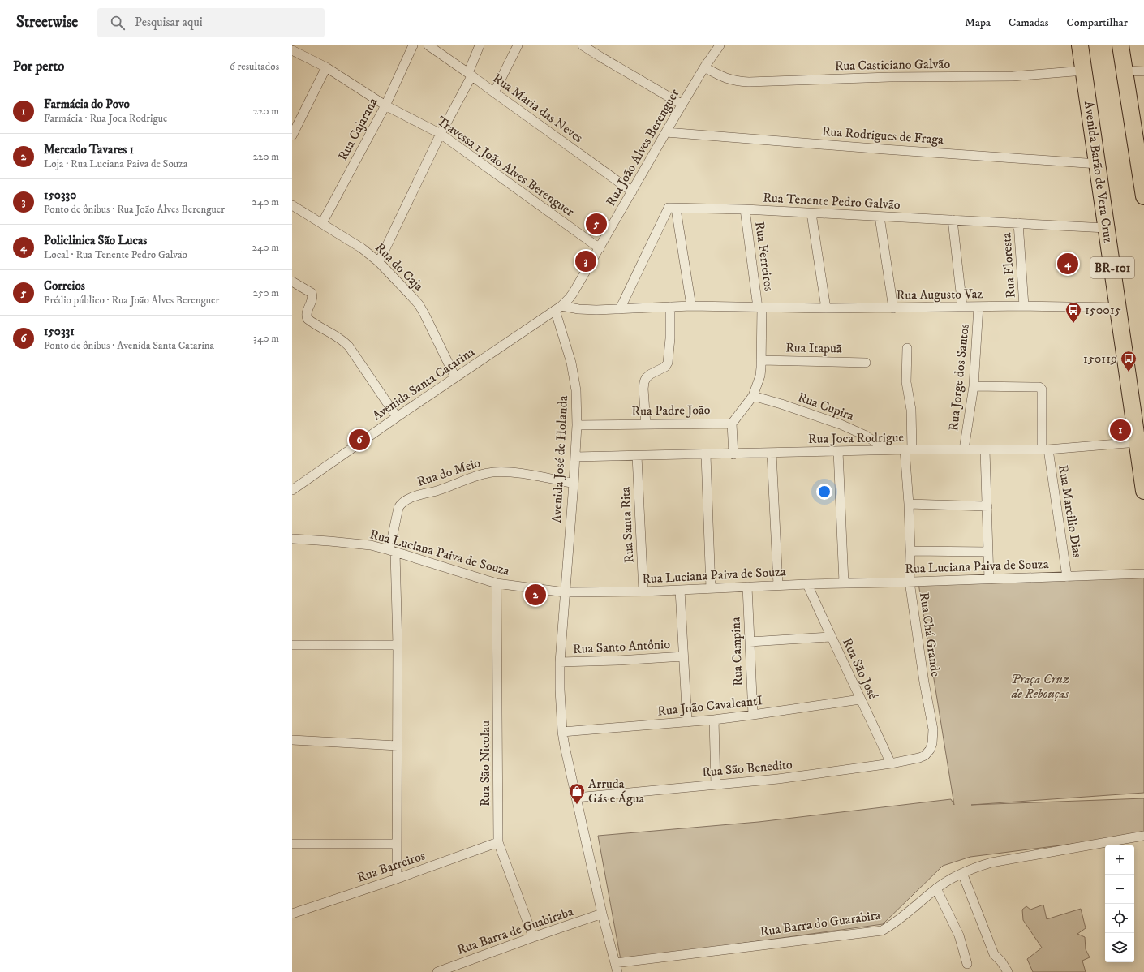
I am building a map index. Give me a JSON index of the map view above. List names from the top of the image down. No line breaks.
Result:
{"streets":{"highway":["Avenida Barão de Vera Cruz","BR-101"],"street":["Rua Casticiano Galvão","Rua Maria das Neves","Rua Cajarana","Rua Rodrigues de Fraga","Rua João Alves Berenguer","Travessa 1 João Alves Berenguer","Rua Tenente Pedro Galvão","Rua Ferreiros","Rua Floresta","Rua do Caja","Rua Augusto Vaz","Rua Itapuã","Rua Jorge dos Santos","Avenida Santa Catarina","Rua Cupira","Rua Padre João","Rua Joca Rodrigue","Avenida José de Holanda","Rua do Meio","Rua Marcilio Dias","Rua Santa Rita","Rua Luciana Paiva de Souza","Rua Chá Grande","Rua Santo Antônio","Rua Campina","Rua São José","Rua João CavalcantI","Rua São Nicolau","Rua São Benedito","Rua Barreiros","Rua Barra do Guarabira","Rua Barra de Guabiraba"]},"crossings":[["Rua Casticiano Galvão","Rua João Alves Berenguer"],["Rua Casticiano Galvão","Avenida Barão de Vera Cruz"],["Rua Maria das Neves","Rua João Alves Berenguer"],["Rua Cajarana","Travessa 1 João Alves Berenguer"],["Rua Cajarana","Rua do Caja"],["Rua Rodrigues de Fraga","Rua João Alves Berenguer"],["Rua Rodrigues de Fraga","Avenida Barão de Vera Cruz"],["Rua João Alves Berenguer","Travessa 1 João Alves Berenguer"],["Rua João Alves Berenguer","Rua Augusto Vaz"],["Rua João Alves Berenguer","Avenida Santa Catarina"],["Rua João Alves Berenguer","Avenida José de Holanda"],["Avenida Barão de Vera Cruz","Rua Tenente Pedro Galvão"],["Avenida Barão de Vera Cruz","Rua Augusto Vaz"],["Avenida Barão de Vera Cruz","Rua Joca Rodrigue"],["Rua Tenente Pedro Galvão","Rua Ferreiros"],["Rua Tenente Pedro Galvão","Rua Floresta"],["Rua Ferreiros","Rua Augusto Vaz"],["Rua Ferreiros","Rua Itapuã"],["Rua Ferreiros","Rua Cupira"],["Rua Floresta","Rua Augusto Vaz"],["Rua do Caja","Avenida Santa Catarina"],["Rua Augusto Vaz","Rua Jorge dos Santos"],["Rua Augusto Vaz","Avenida Santa Catarina"],["Rua Augusto Vaz","Avenida José de Holanda"],["Rua Jorge dos Santos","Rua Joca Rodrigue"],["Rua Jorge dos Santos","Rua Marcilio Dias"],["Avenida Santa Catarina","Avenida José de Holanda"],["Rua Cupira","Rua Joca Rodrigue"],["Rua Padre João","Avenida José de Holanda"],["Rua Joca Rodrigue","Avenida José de Holanda"],["Rua Joca Rodrigue","Rua Marcilio Dias"],["Rua Joca Rodrigue","Rua Santa Rita"],["Rua Joca Rodrigue","Rua Chá Grande"],["Avenida José de Holanda","Rua do Meio"],["Avenida José de Holanda","Rua Luciana Paiva de Souza"],["Avenida José de Holanda","Rua Santo Antônio"],["Avenida José de Holanda","Rua João CavalcantI"],["Avenida José de Holanda","Rua São Benedito"],["Avenida José de Holanda","Rua Barra do Guarabira"],["Avenida José de Holanda","Rua Barra de Guabiraba"],["Rua do Meio","Rua Luciana Paiva de Souza"],["Rua Marcilio Dias","Rua Luciana Paiva de Souza"],["Rua Santa Rita","Rua Luciana Paiva de Souza"],["Rua Luciana Paiva de Souza","Rua Chá Grande"],["Rua Luciana Paiva de Souza","Rua Campina"],["Rua Luciana Paiva de Souza","Rua São José"],["Rua Luciana Paiva de Souza","Rua São Nicolau"],["Rua Chá Grande","Rua São Benedito"],["Rua Campina","Rua João CavalcantI"],["Rua São José","Rua João CavalcantI"],["Rua São José","Rua São Benedito"],["Rua São Nicolau","Rua Barreiros"],["Rua São Nicolau","Rua Barra de Guabiraba"]],"parks":["Praça Cruz de Rebouças"],"places":{"bus stop":["150015","150119"],"shop":["Arruda Gás e Água"]},"page":{"header":"Streetwise","search":"Pesquisar aqui","nav":["Mapa","Camadas","Compartilhar"],"heading":["Por perto","6 resultados"],"list":[{"mark":"1","name":"Farmácia do Povo","note":"Farmácia · Rua Joca Rodrigue","value":"220 m"},{"mark":"2","name":"Mercado Tavares 1","note":"Loja · Rua Luciana Paiva de Souza","value":"220 m"},{"mark":"3","name":"150330","note":"Ponto de ônibus · Rua João Alves Berenguer","value":"240 m"},{"mark":"4","name":"Policlinica São Lucas","note":"Local · Rua Tenente Pedro Galvão","value":"240 m"},{"mark":"5","name":"Correios","note":"Prédio público · Rua João Alves Berenguer","value":"250 m"},{"mark":"6","name":"150331","note":"Ponto de ônibus · Avenida Santa Catarina","value":"340 m"}],"pins":["5","3","4","1","6","2"],"map_buttons":["+","−"]}}
